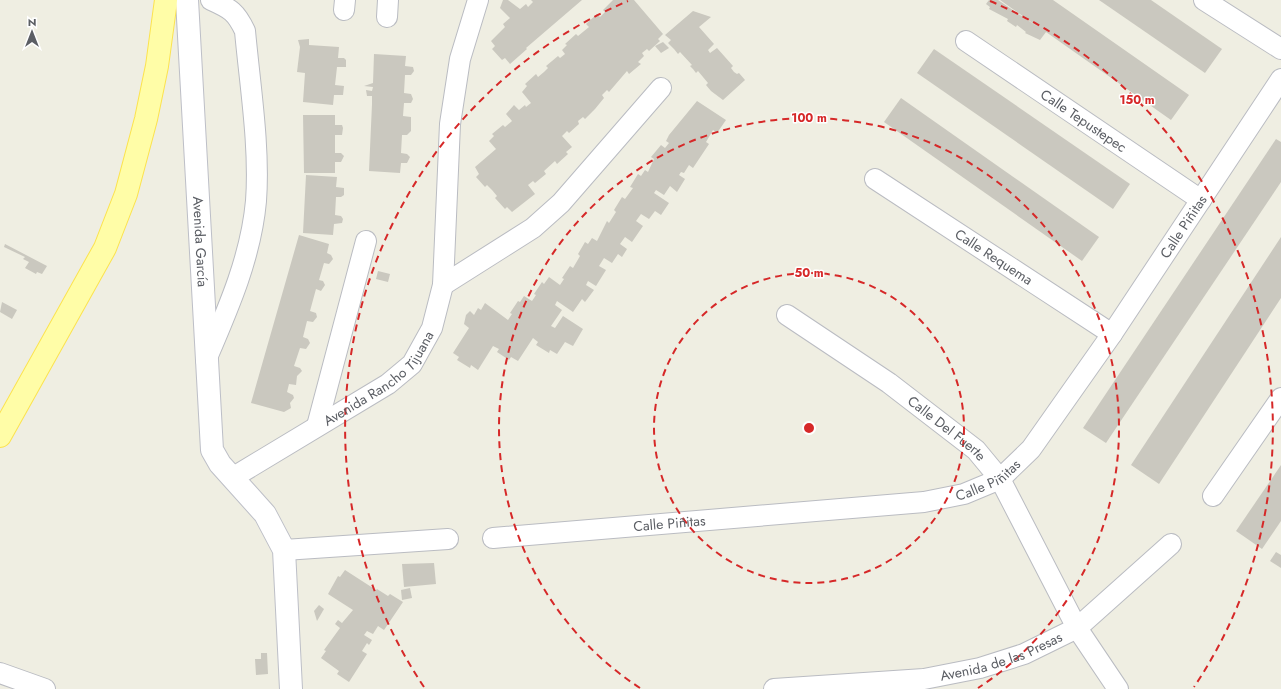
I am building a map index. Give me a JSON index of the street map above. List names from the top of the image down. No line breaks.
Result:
{"streets":{"main road":["Avenida García"],"street":["Calle Tepustepec","Calle Piñitas","Calle Requema","Avenida Rancho Tijuana","Calle Del Fuerte","Avenida de las Presas"]},"crossings":[["Calle Tepustepec","Calle Piñitas"],["Calle Piñitas","Calle Requema"],["Calle Piñitas","Calle Del Fuerte"],["Avenida García","Avenida Rancho Tijuana"],["Calle Del Fuerte","Avenida de las Presas"]],"north":"top","rings":["150 m","100 m","50 m"]}
